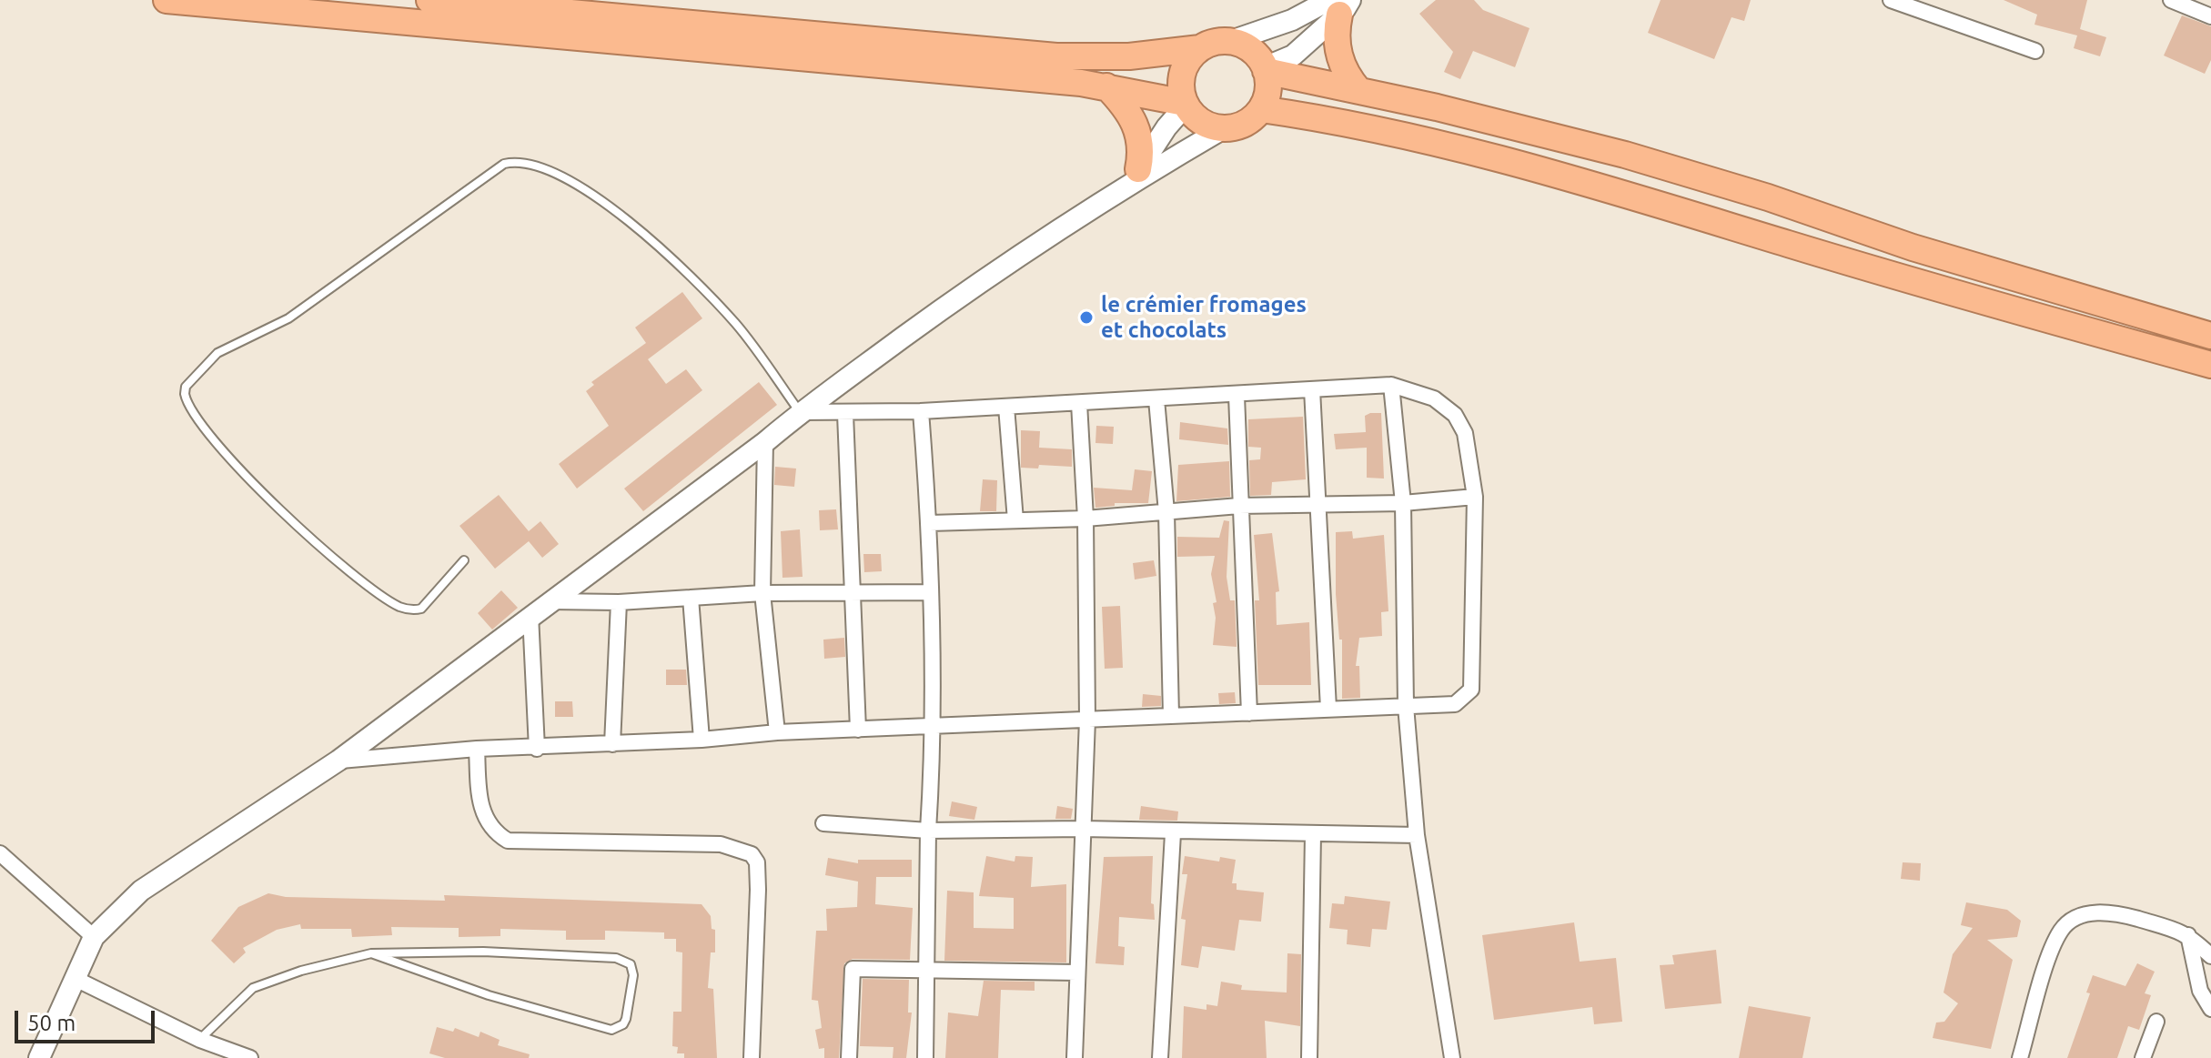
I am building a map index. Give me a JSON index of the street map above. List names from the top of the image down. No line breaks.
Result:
{"places":["le crémier fromages et chocolats"],"scale_bar":"50 m"}
